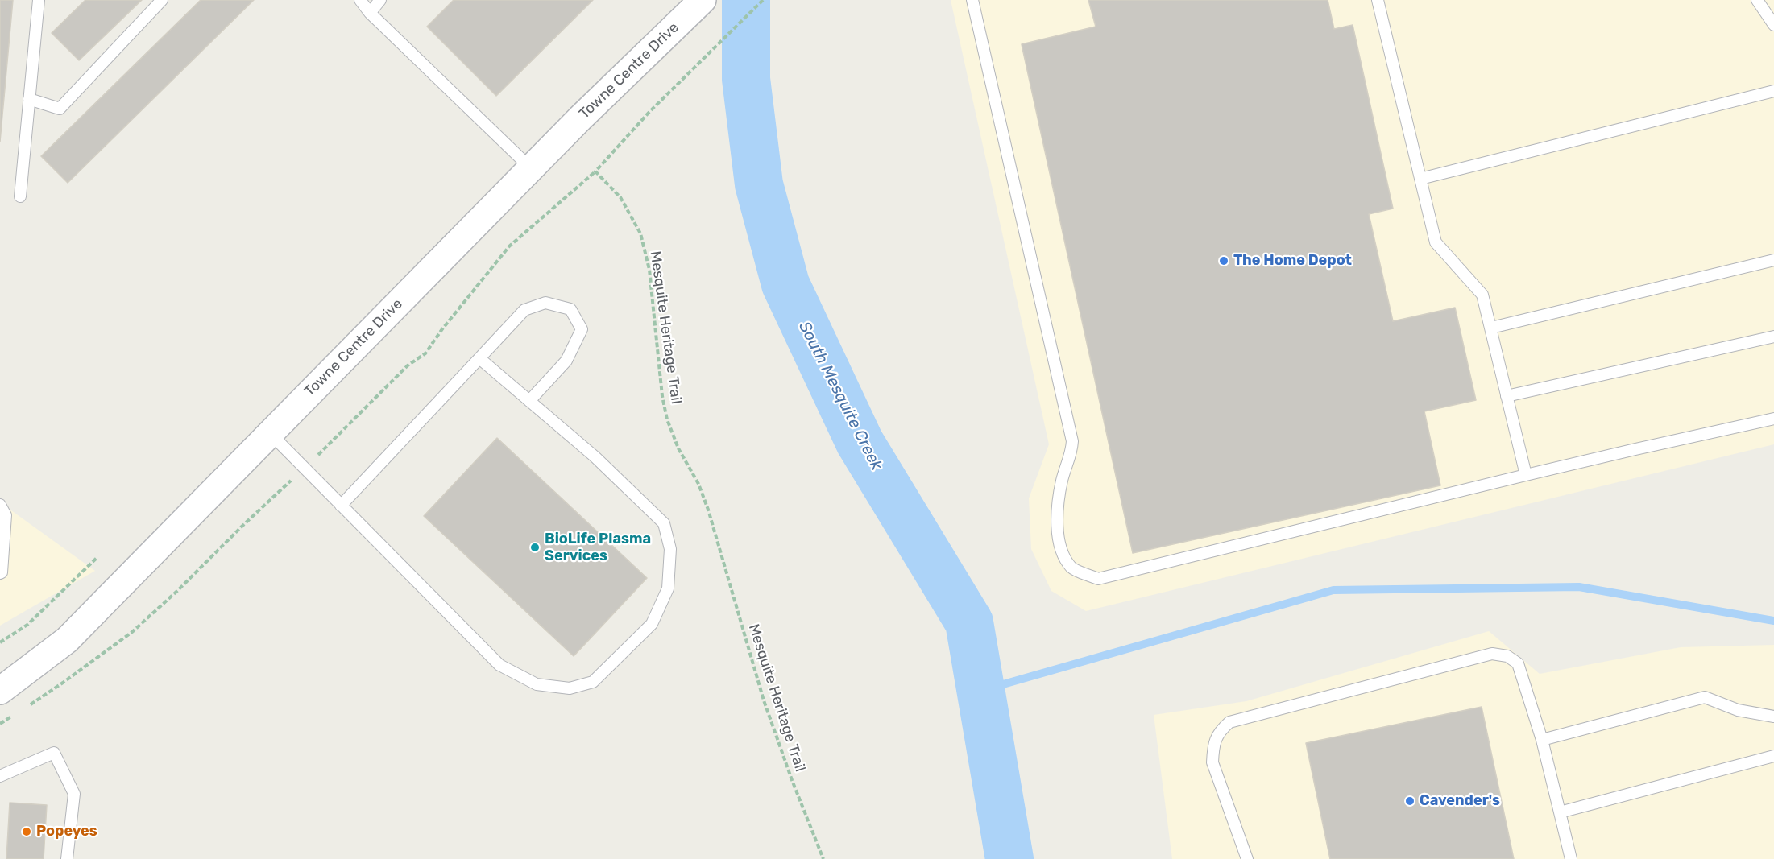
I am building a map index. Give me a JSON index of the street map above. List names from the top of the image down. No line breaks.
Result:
{"streets":{"street":["Towne Centre Drive"],"path":["Mesquite Heritage Trail"]},"water":["South Mesquite Creek"],"places":["The Home Depot","BioLife Plasma Services","Cavender's","Popeyes"]}
